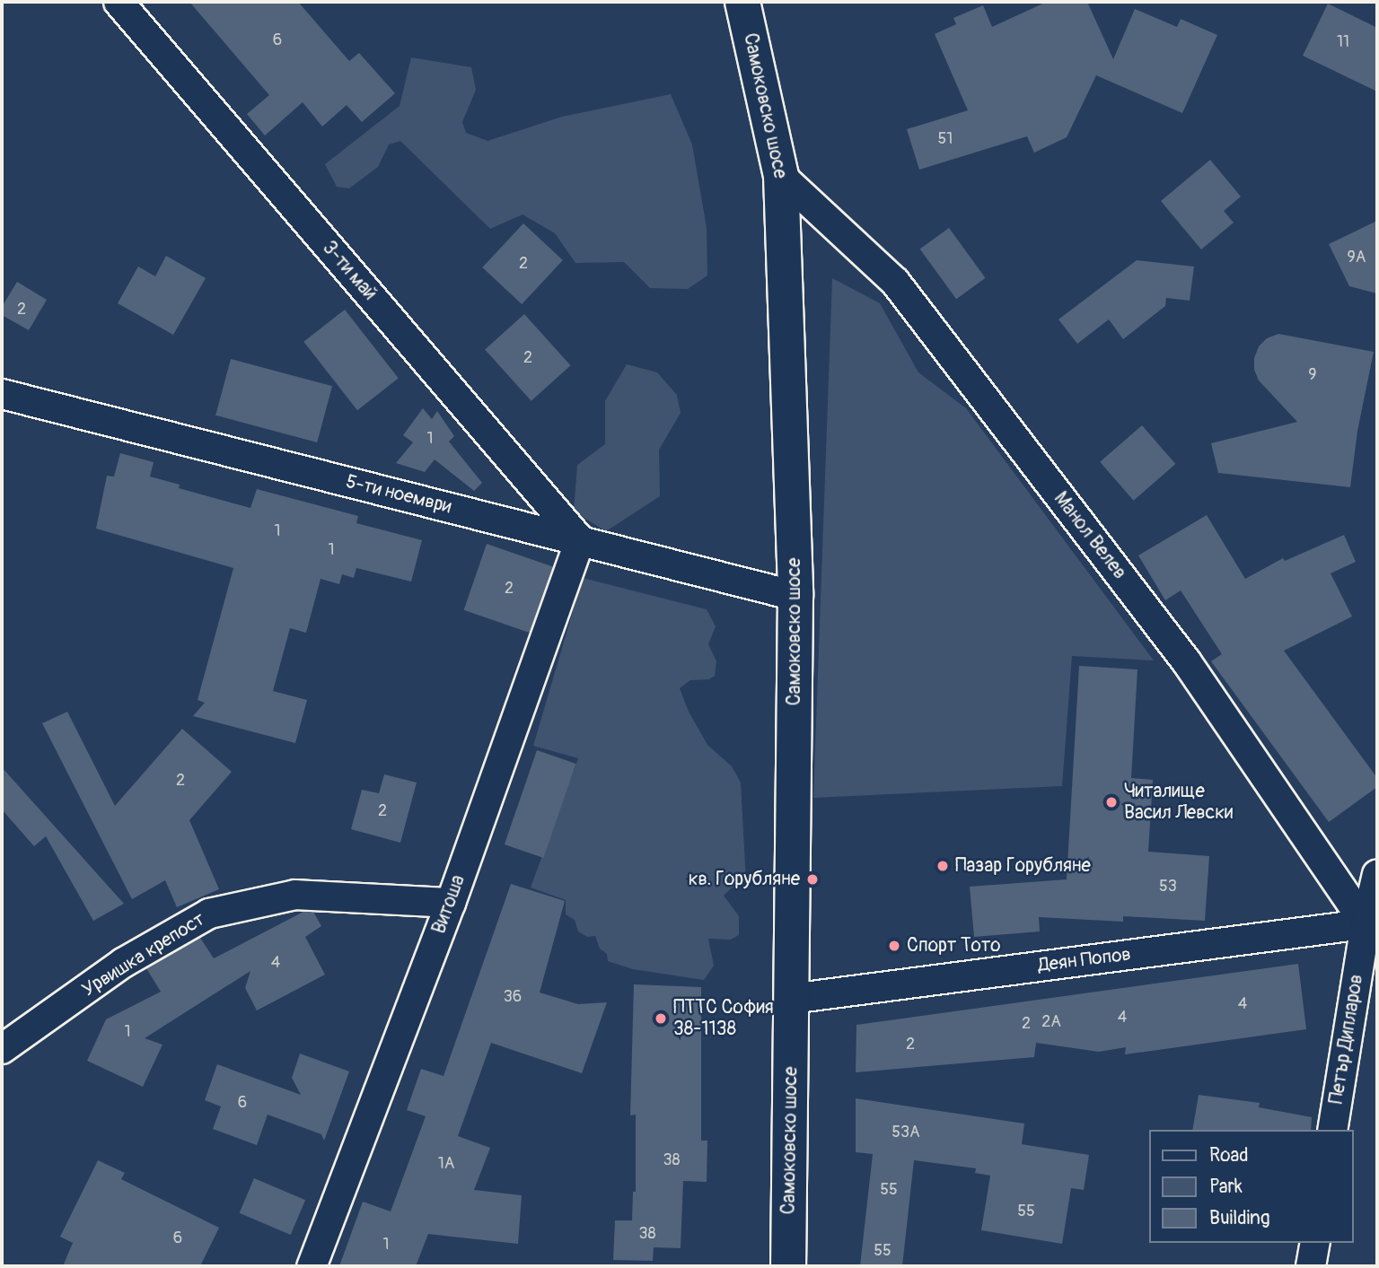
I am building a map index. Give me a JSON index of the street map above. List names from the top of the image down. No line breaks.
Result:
{"streets":{"main road":["Самоковско шосе"],"street":["3-ти май","5-ти ноември","Манол Велев","Витоша","Урвишка крепост","Деян Попов","Петър Дипларов"]},"crossings":[["Самоковско шосе","5-ти ноември"],["Самоковско шосе","Манол Велев"],["Самоковско шосе","Деян Попов"],["3-ти май","5-ти ноември"],["3-ти май","Витоша"],["5-ти ноември","Витоша"],["Манол Велев","Деян Попов"],["Манол Велев","Петър Дипларов"],["Витоша","Урвишка крепост"],["Деян Попов","Петър Дипларов"]],"places":["Читалище Васил Левски","Пазар Горубляне","кв. Горубляне","Спорт Тото","ПТТС София 38-1138"],"house_numbers":["6","11","51","9А","2","2","2","9","1","1","1","2","2","2","53","4","36","4","4","2А","2","1","2","6","53А","38","1А","55","55","38","6","1","55"],"legend":["Road","Park","Building"]}
